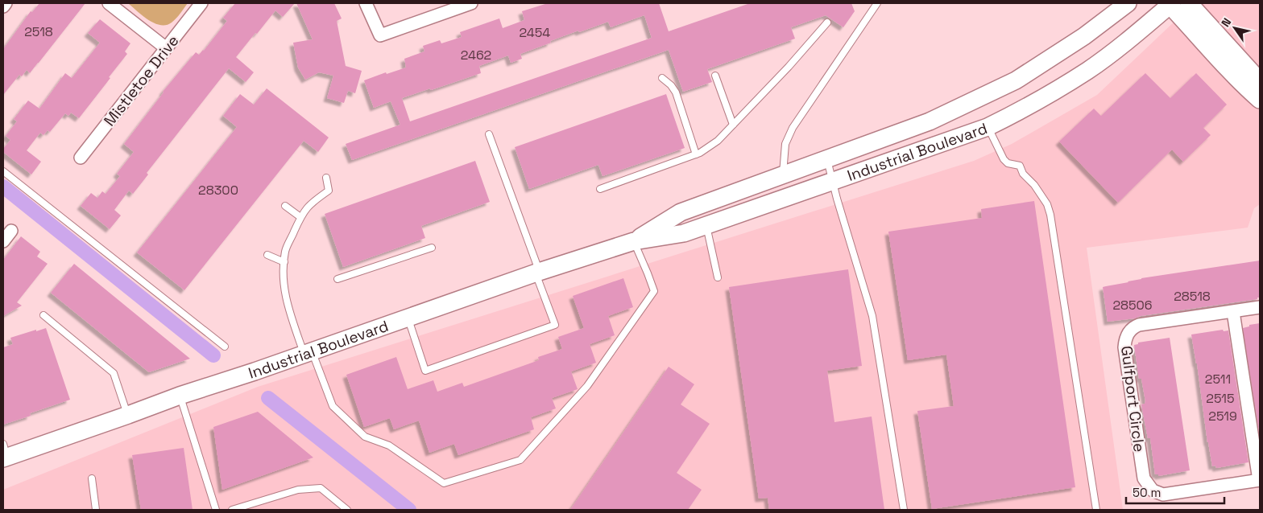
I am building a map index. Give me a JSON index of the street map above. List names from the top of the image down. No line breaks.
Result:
{"streets":{"main road":["Industrial Boulevard"],"street":["Mistletoe Drive","Gulfport Circle"]},"house_numbers":["2518","2454","2462","28300","28518","28506","2511","2515","2519"],"scale_bar":"50 m","north":"top left"}
